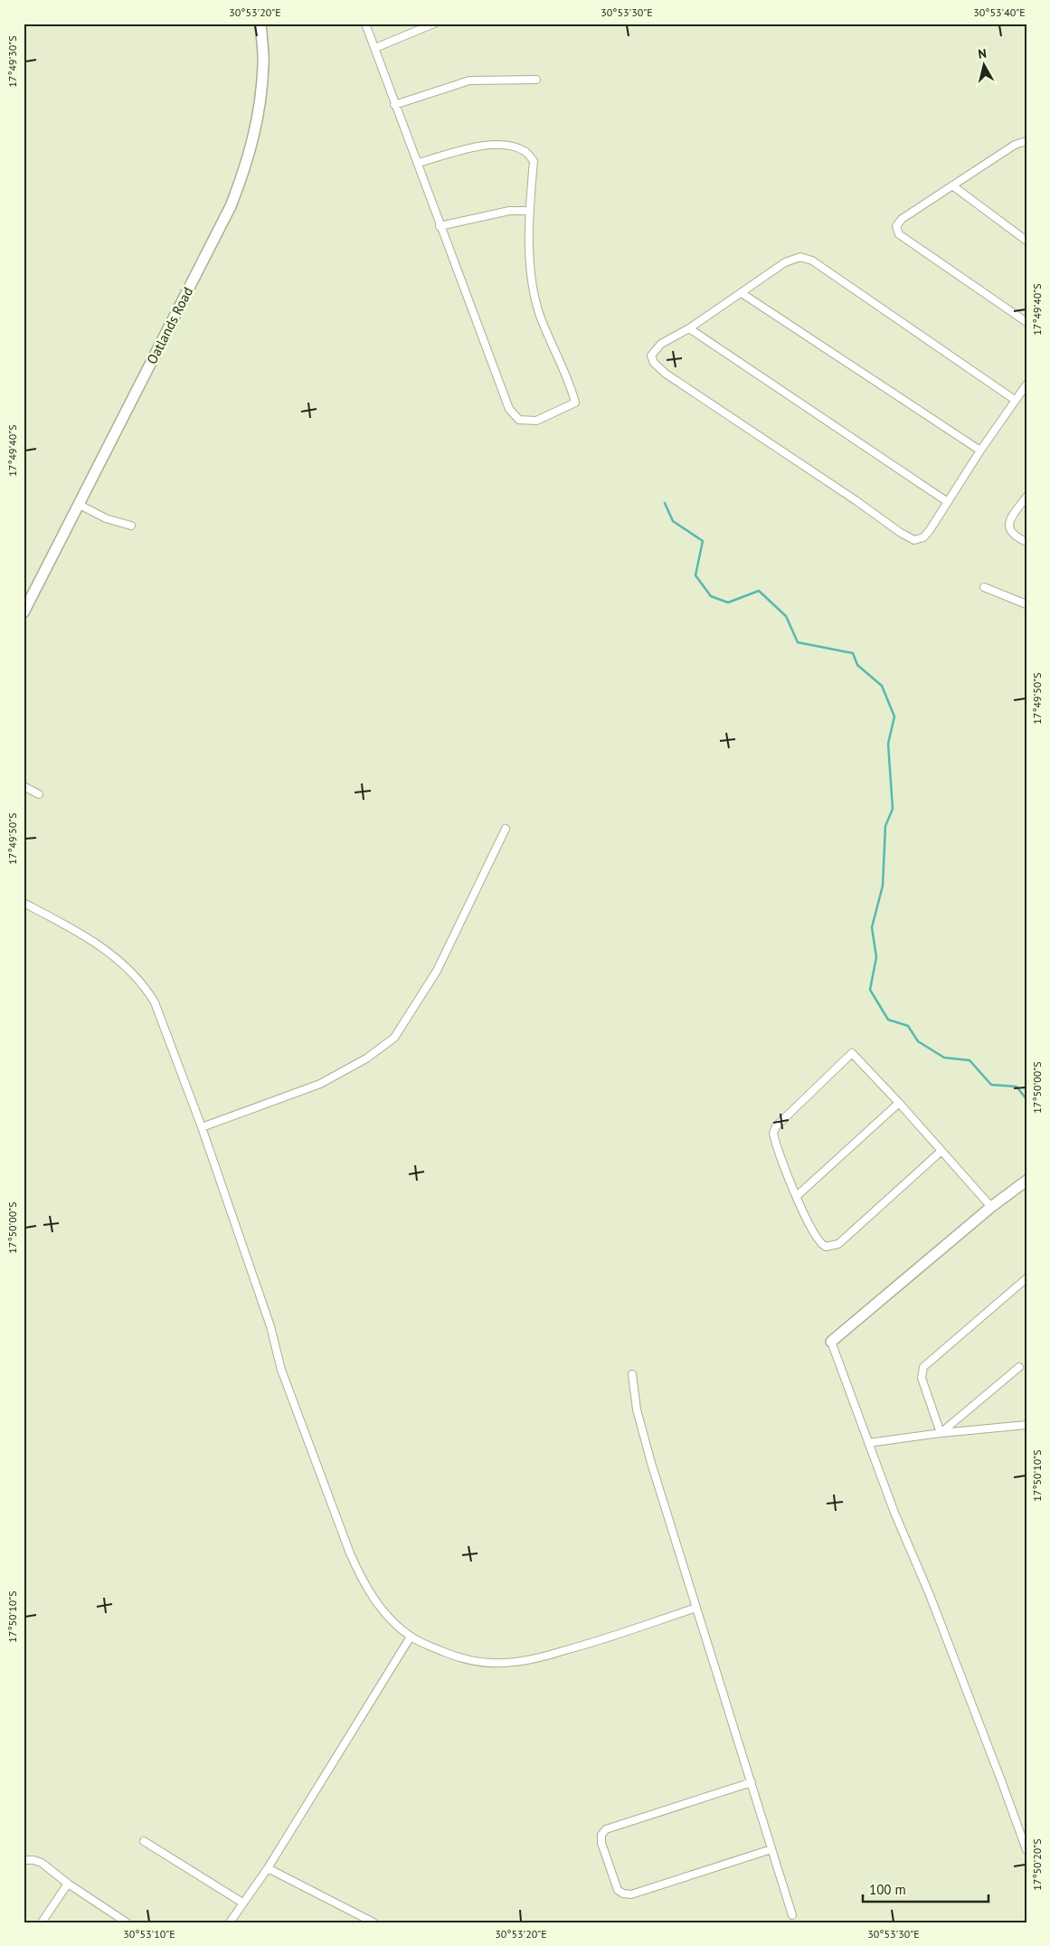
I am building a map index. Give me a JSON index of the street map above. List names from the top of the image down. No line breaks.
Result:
{"streets":{"street":["Oatlands Road"]},"scale_bar":"100 m","north":"top","coordinates":["30°53'20\"E","30°53'30\"E","30°53'40\"E","17°49'30\"S","17°49'40\"S","17°49'50\"S","17°50'00\"S","17°50'10\"S","17°50'20\"S","30°53'10\"E"]}
